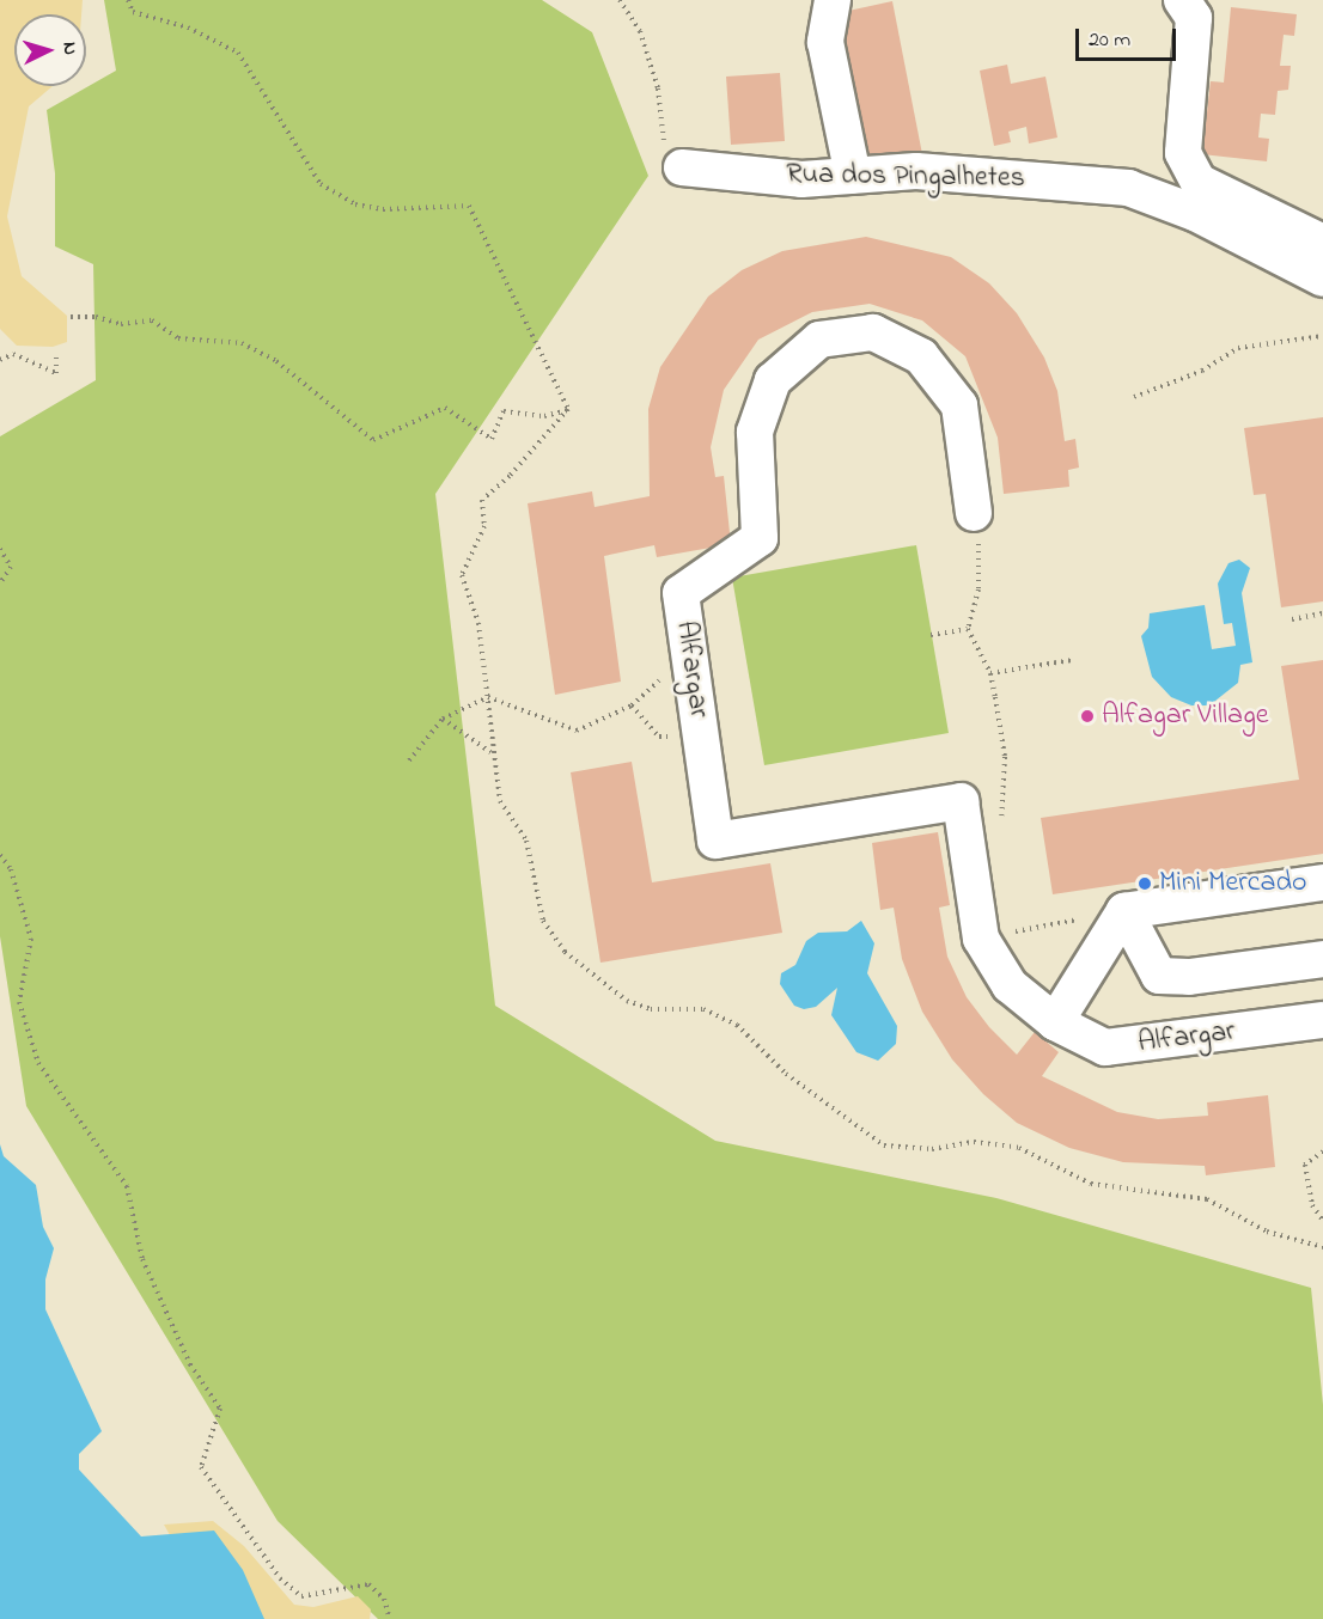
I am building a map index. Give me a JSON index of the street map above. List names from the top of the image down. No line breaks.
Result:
{"streets":{"street":["Rua dos Pingalhetes","Alfargar"]},"places":["Alfagar Village","Mini Mercado"],"scale_bar":"20 m","north":"right"}
